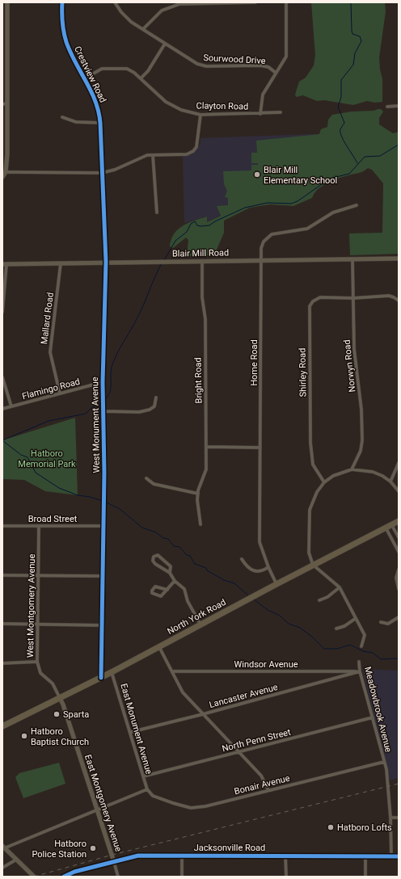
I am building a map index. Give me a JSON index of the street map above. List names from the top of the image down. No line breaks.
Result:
{"streets":{"highway":["North York Road"],"main road":["Blair Mill Road","East Montgomery Avenue","Jacksonville Road"],"street":["Sourwood Drive","Crestview Road","Clayton Road","Mallard Road","Home Road","Norwyn Road","Shirley Road","Bright Road","Flamingo Road","West Monument Avenue","Broad Street","West Montgomery Avenue","Windsor Avenue","Lancaster Avenue","Meadowbrook Avenue","East Monument Avenue","North Penn Street","Bonair Avenue"]},"crossings":[["Crestview Road","Clayton Road"],["Crestview Road","West Monument Avenue"],["Blair Mill Road","Mallard Road"],["Blair Mill Road","Home Road"],["Blair Mill Road","Norwyn Road"],["Blair Mill Road","Bright Road"],["Blair Mill Road","West Monument Avenue"],["Mallard Road","Flamingo Road"],["Home Road","North York Road"],["Norwyn Road","Shirley Road"],["Flamingo Road","West Monument Avenue"],["West Monument Avenue","Broad Street"],["West Monument Avenue","North York Road"],["Broad Street","West Montgomery Avenue"],["West Montgomery Avenue","North York Road"],["West Montgomery Avenue","East Montgomery Avenue"],["North York Road","East Monument Avenue"],["North York Road","East Montgomery Avenue"],["Windsor Avenue","Lancaster Avenue"],["Windsor Avenue","Meadowbrook Avenue"],["Lancaster Avenue","Meadowbrook Avenue"],["Lancaster Avenue","East Monument Avenue"],["Meadowbrook Avenue","North Penn Street"],["Meadowbrook Avenue","Bonair Avenue"],["Meadowbrook Avenue","Jacksonville Road"],["East Monument Avenue","North Penn Street"],["East Monument Avenue","Bonair Avenue"],["East Montgomery Avenue","Jacksonville Road"]],"parks":["Hatboro Memorial Park"],"places":["Blair Mill Elementary School","Sparta","Hatboro Baptist Church","Hatboro Lofts","Hatboro Police Station"]}
